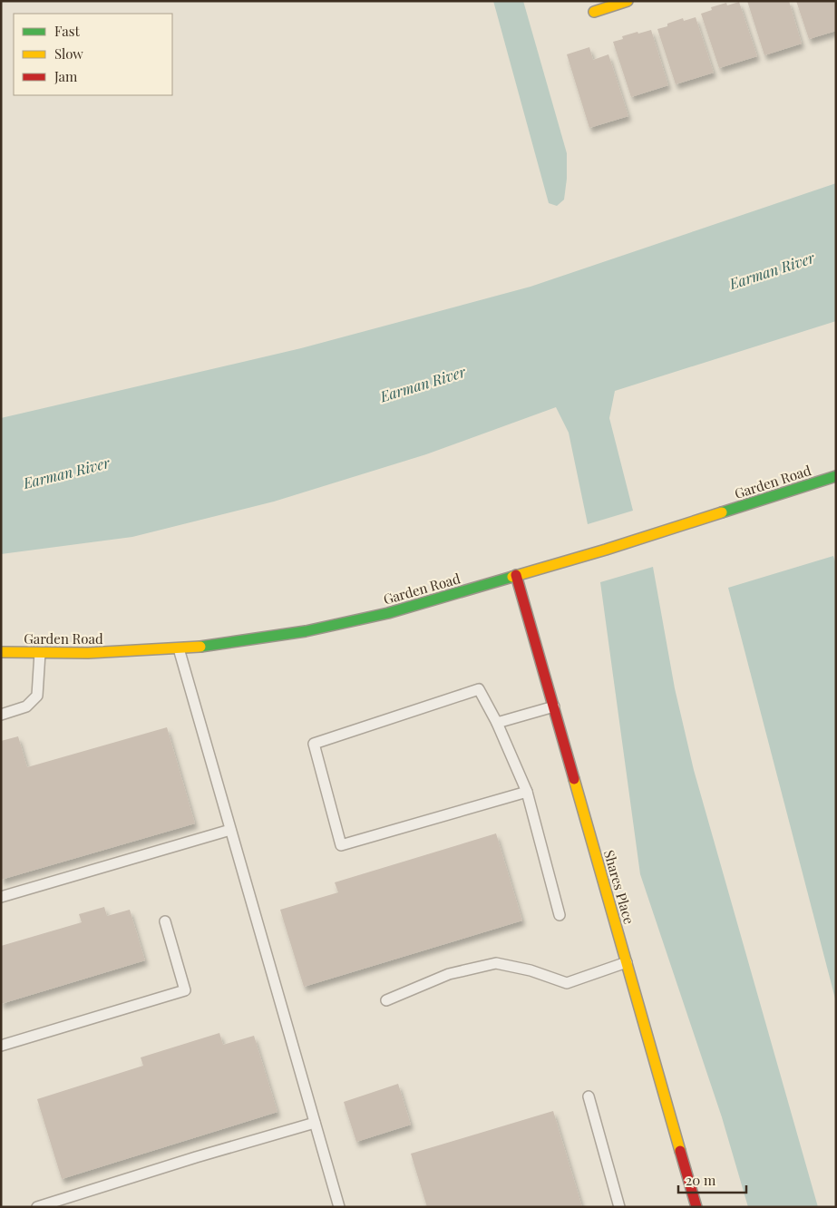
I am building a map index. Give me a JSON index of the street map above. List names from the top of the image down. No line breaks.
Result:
{"streets":{"street":["Garden Road","Shares Place"]},"crossings":[["Garden Road","Shares Place"]],"water":["Earman River"],"legend":["Fast","Slow","Jam"],"scale_bar":"20 m"}
